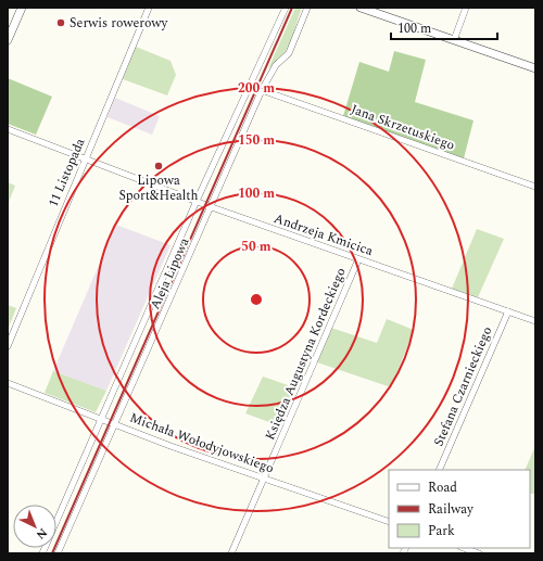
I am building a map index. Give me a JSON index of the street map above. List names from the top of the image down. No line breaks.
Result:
{"streets":{"street":["Jana Skrzetuskiego","11 Listopada","Andrzeja Kmicica","Aleja Lipowa","Księdza Augustyna Kordeckiego","Stefana Czarnieckiego","Michała Wołodyjowskiego"]},"crossings":[["Jana Skrzetuskiego","Aleja Lipowa"],["11 Listopada","Andrzeja Kmicica"],["Andrzeja Kmicica","Aleja Lipowa"],["Andrzeja Kmicica","Księdza Augustyna Kordeckiego"],["Andrzeja Kmicica","Stefana Czarnieckiego"],["Aleja Lipowa","Michała Wołodyjowskiego"],["Księdza Augustyna Kordeckiego","Michała Wołodyjowskiego"]],"places":["Serwis rowerowy","Lipowa Sport&Health"],"legend":["Road","Railway","Park"],"scale_bar":"100 m","north":"bottom right","rings":["200 m","150 m","100 m","50 m"]}
